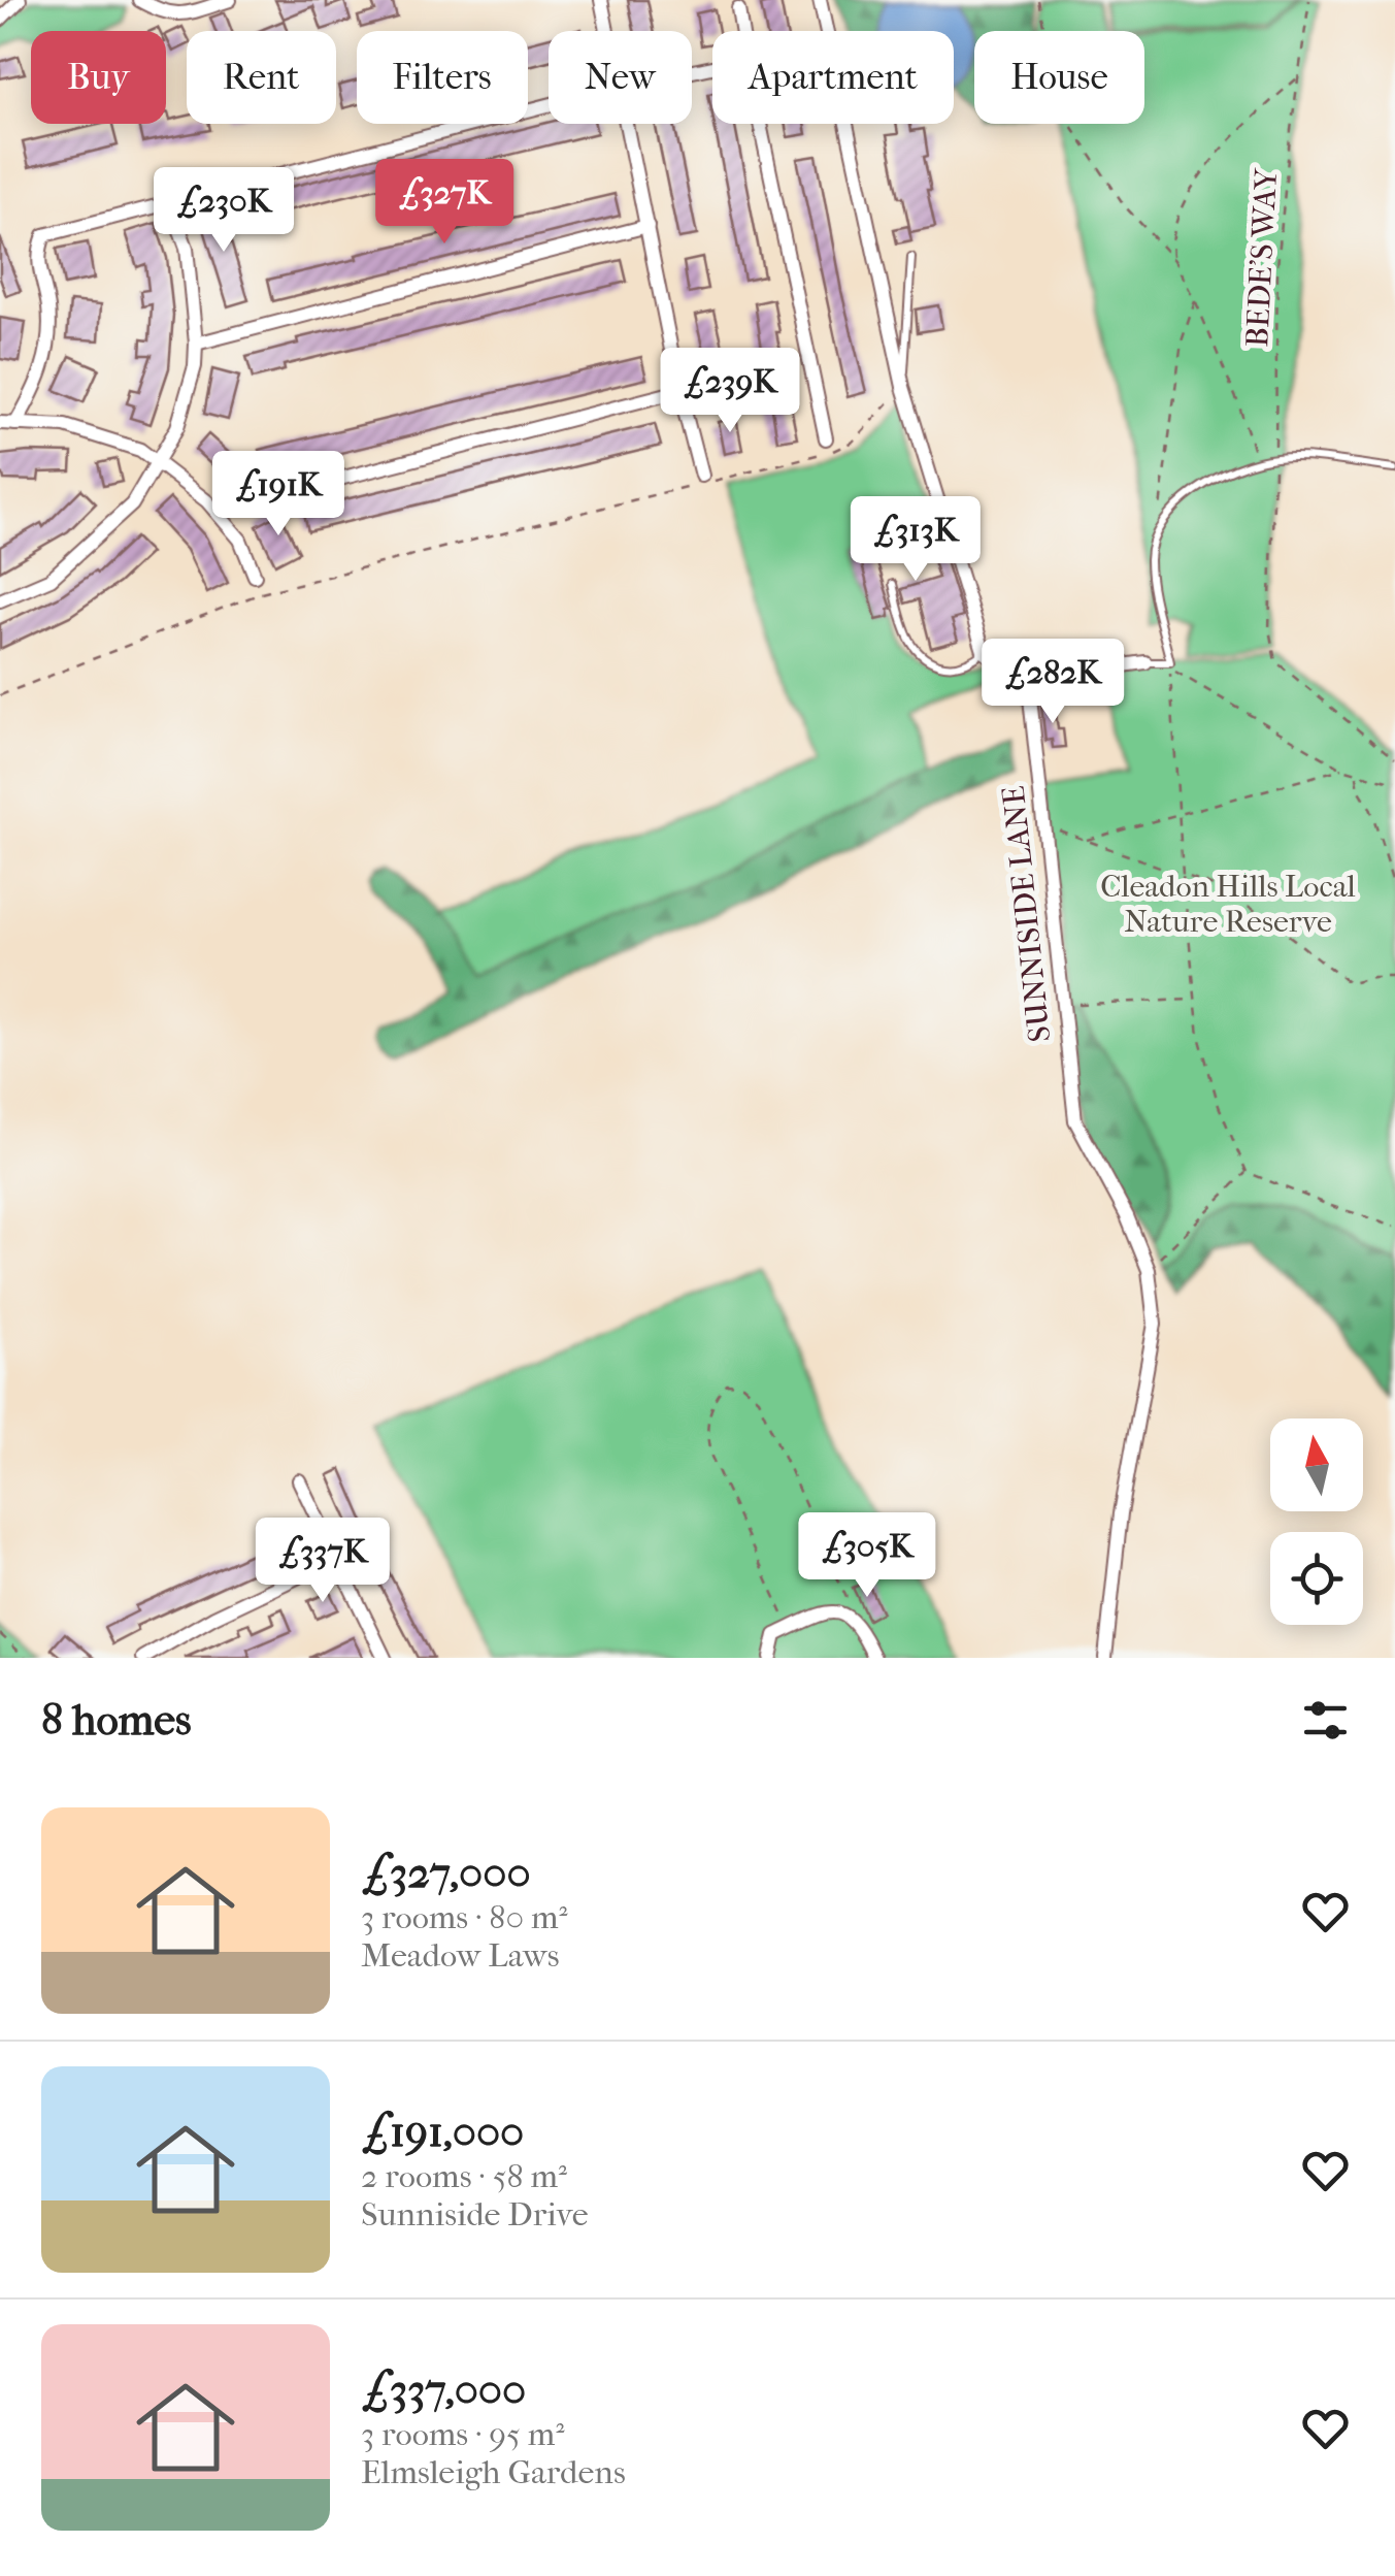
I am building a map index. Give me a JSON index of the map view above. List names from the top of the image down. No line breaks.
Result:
{"streets":{"street":["SUNNISIDE LANE"],"path":["BEDE'S WAY"]},"parks":["Cleadon Hills Local Nature Reserve"],"north":"top","page":{"chip":["Buy","Rent","Filters","New","Apartment","House"],"price":["£327K","£230K","£239K","£191K","£313K","£282K","£305K","£337K"],"heading":"8 homes","list":[{"name":"£327,000","note":"3 rooms · 80 m² · Meadow Laws"},{"name":"£191,000","note":"2 rooms · 58 m² · Sunniside Drive"},{"name":"£337,000","note":"3 rooms · 95 m² · Elmsleigh Gardens"}]}}
